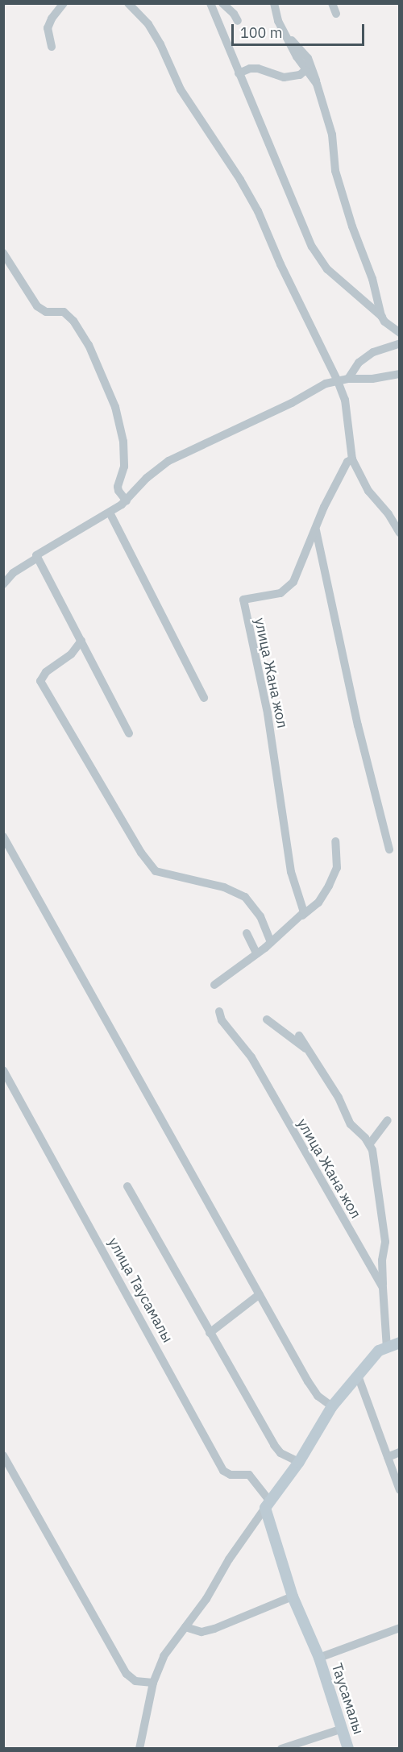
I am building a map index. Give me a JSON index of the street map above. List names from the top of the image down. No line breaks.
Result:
{"streets":{"street":["улица Жана жол","улица Таусамалы","Таусамалы"]},"crossings":[["улица Таусамалы","Таусамалы"]],"scale_bar":"100 m"}
